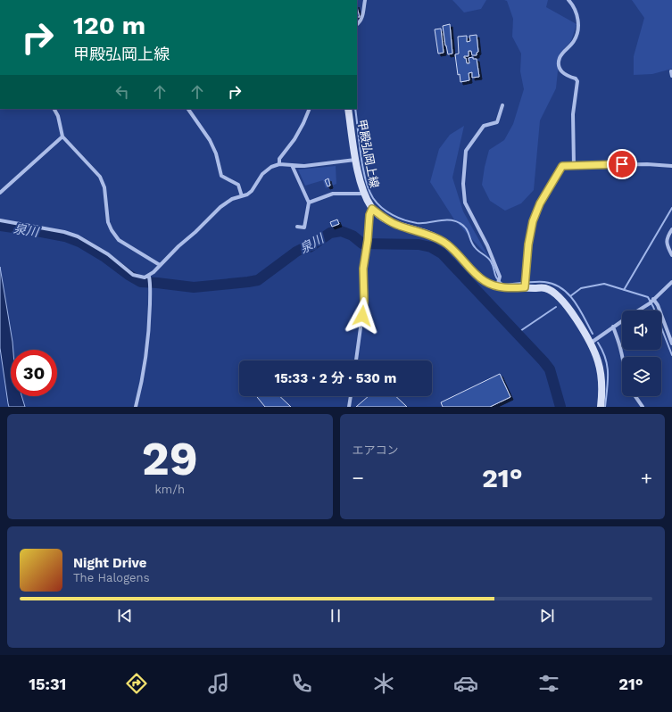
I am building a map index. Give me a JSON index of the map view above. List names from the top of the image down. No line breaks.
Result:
{"streets":{"main road":["甲殿弘岡上線"]},"water":["泉川"],"page":{"turn":["120 m","甲殿弘岡上線"],"limit":"30","trip":"15:33 · 2 分 · 530 m","tile":[["29","km/h"],"エアコン"],"heat":["−","21°","+"],"song":["Night Drive","The Halogens"],"tabs":["15:31","21°"]}}
